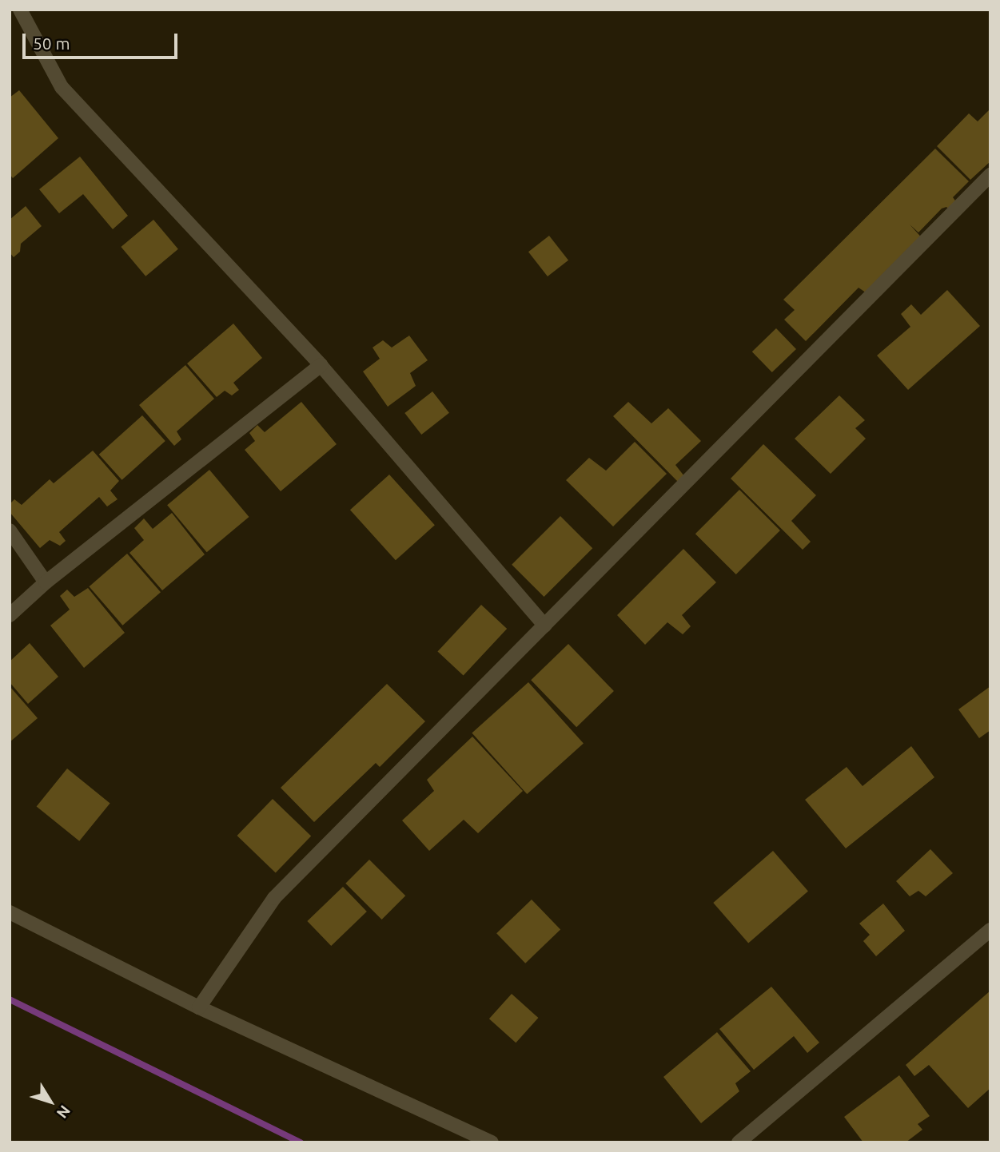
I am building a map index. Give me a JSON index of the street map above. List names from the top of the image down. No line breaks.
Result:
{"scale_bar":"50 m","north":"bottom right"}
